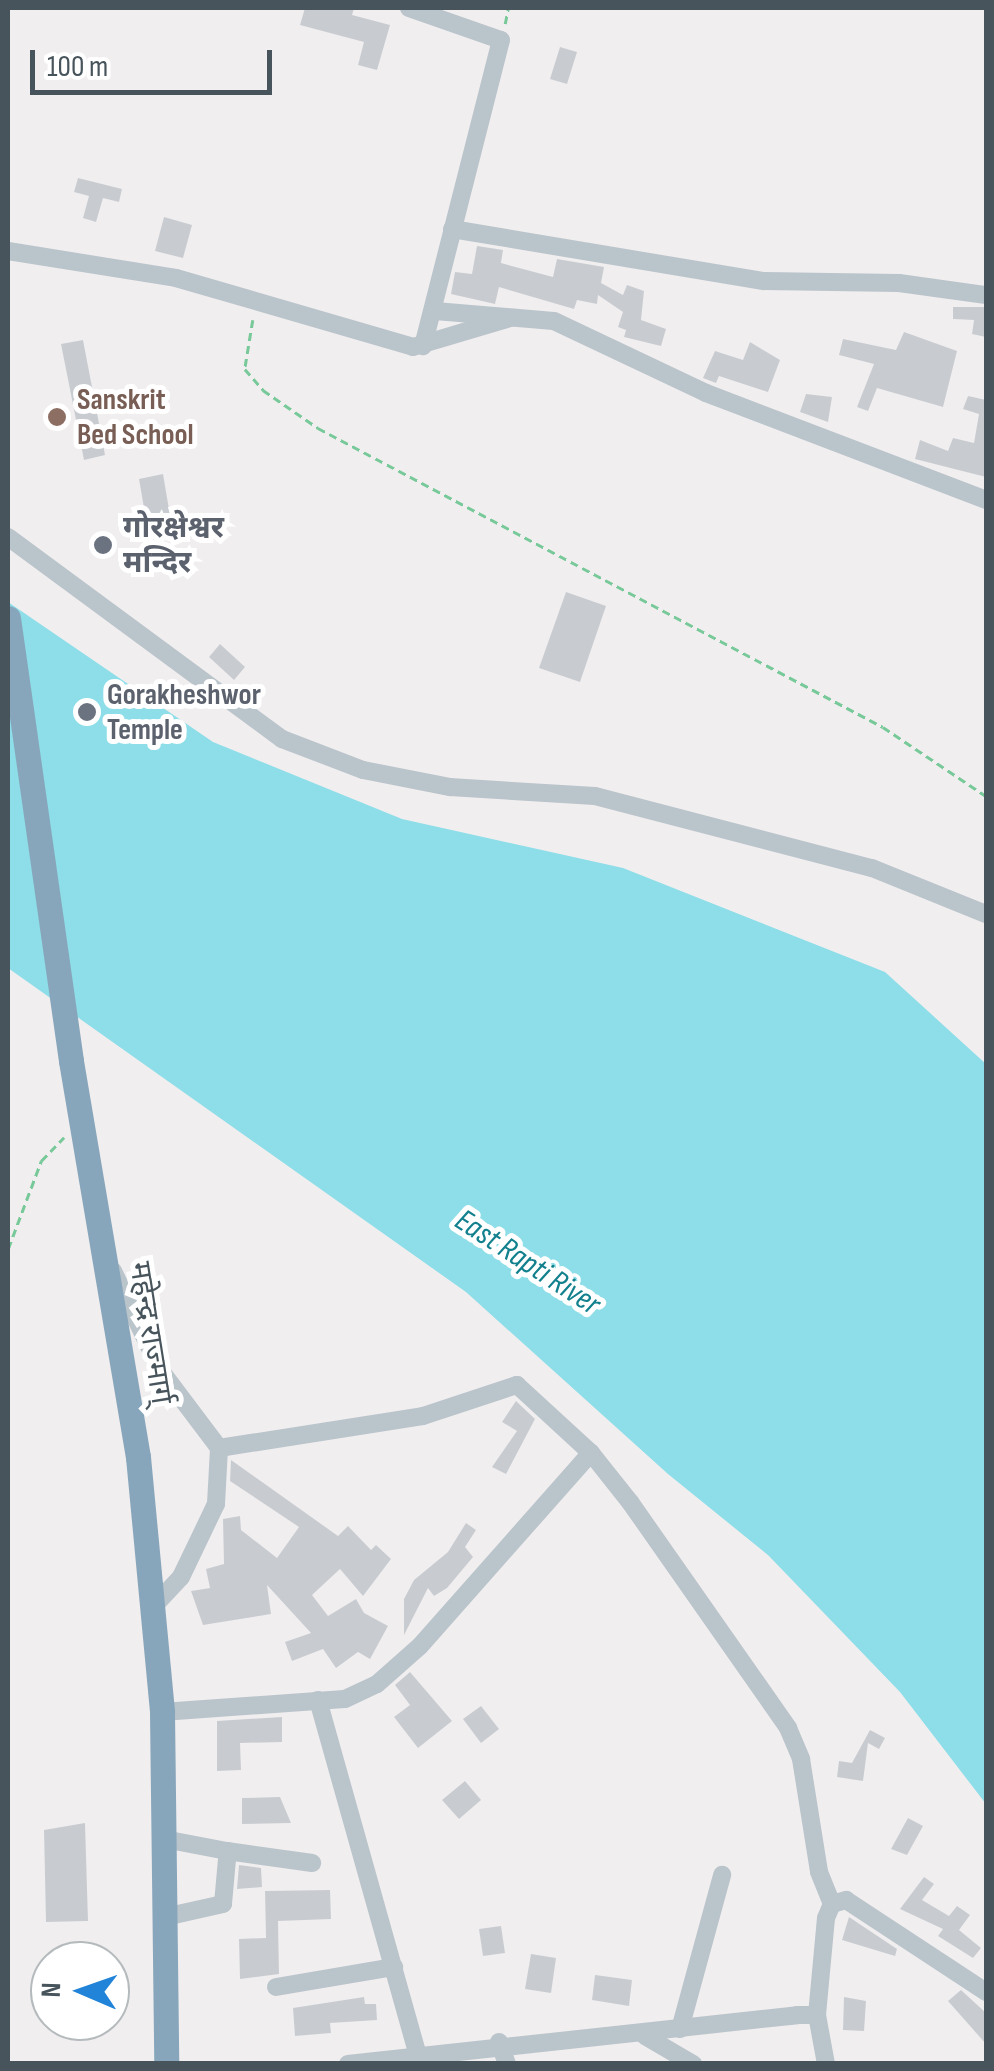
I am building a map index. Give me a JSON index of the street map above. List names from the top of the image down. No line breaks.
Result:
{"streets":{"highway":["महेन्द्र राज्मार्ग्"]},"water":["East Rapti River"],"places":["Sanskrit Bed School","गोरक्षेश्वर मन्दिर","Gorakheshwor Temple"],"scale_bar":"100 m","north":"left"}
